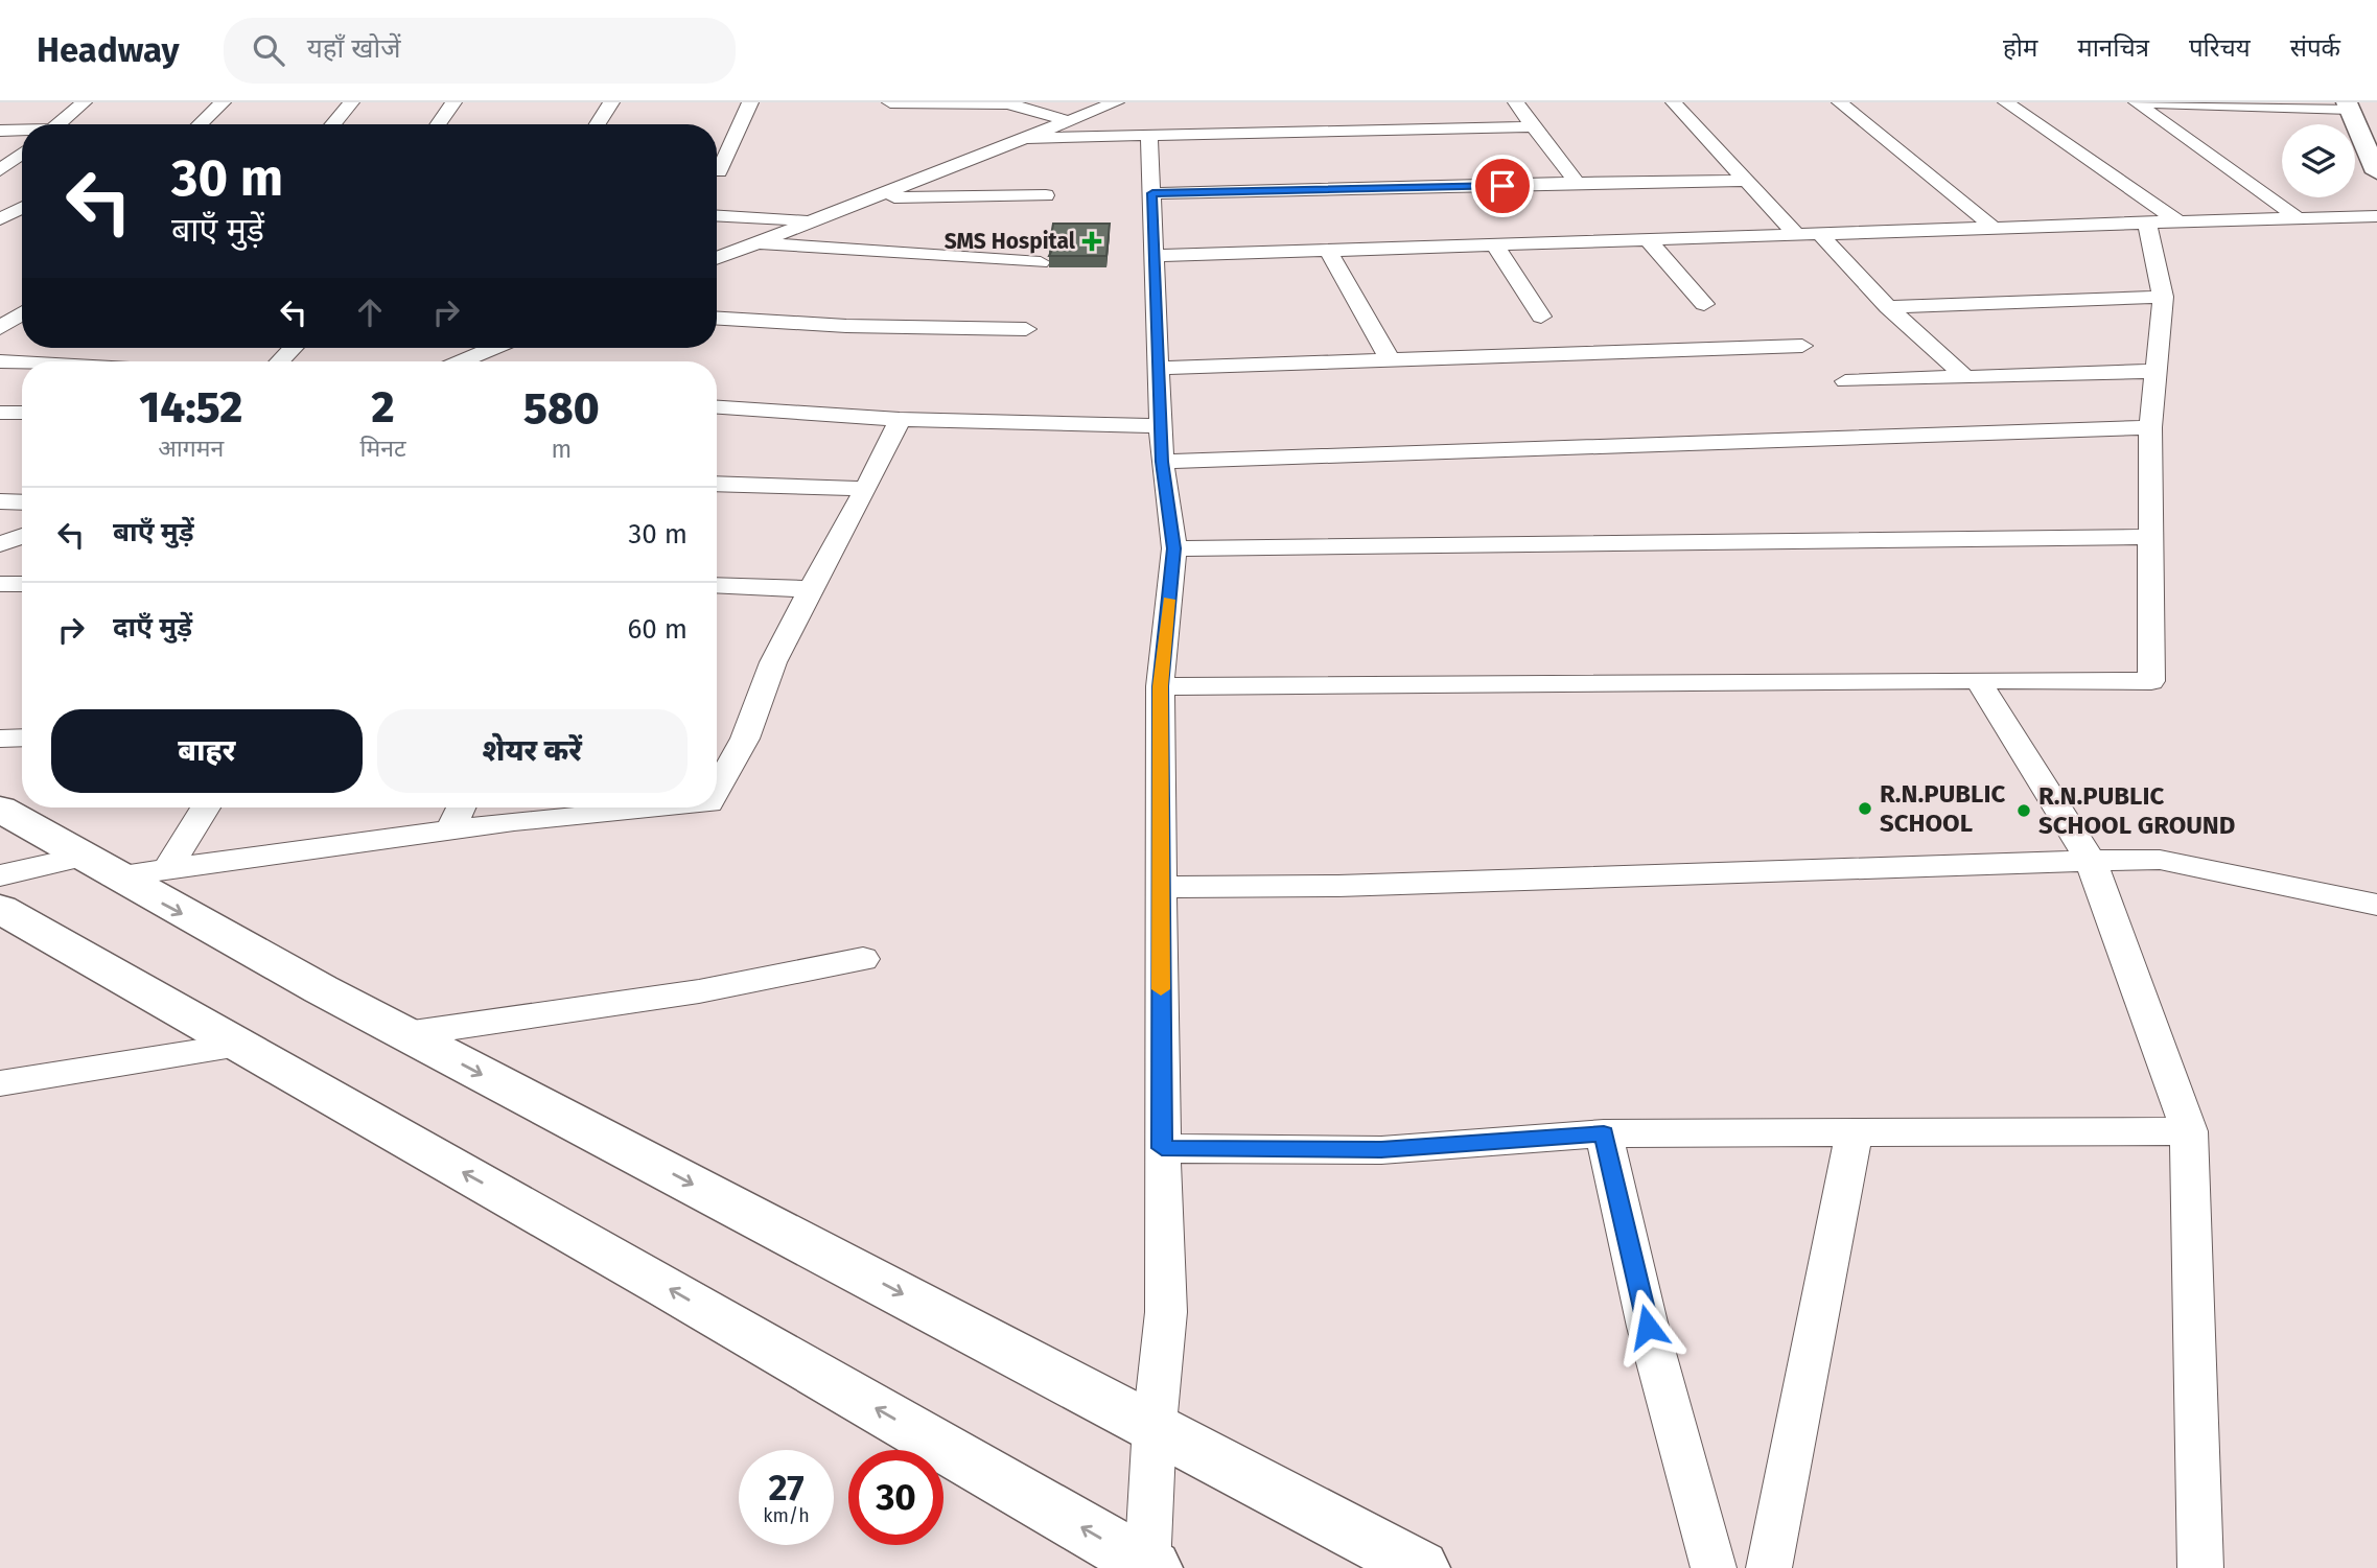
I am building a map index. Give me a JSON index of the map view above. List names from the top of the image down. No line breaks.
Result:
{"places":{"health":["SMS Hospital"],"other":["R.N.PUBLIC SCHOOL","R.N.PUBLIC SCHOOL GROUND"]},"page":{"header":"Headway","search":"यहाँ खोजें","nav":["होम","मानचित्र","परिचय","संपर्क"],"turn":["30 m","बाएँ मुड़ें"],"eta":["14:52","आगमन","2","मिनट","580","m"],"list":[{"name":"बाएँ मुड़ें","value":"30 m"},{"name":"दाएँ मुड़ें","value":"60 m"}],"buttons":["बाहर","शेयर करें"],"speed":"27 km/h","limit":"30"}}
